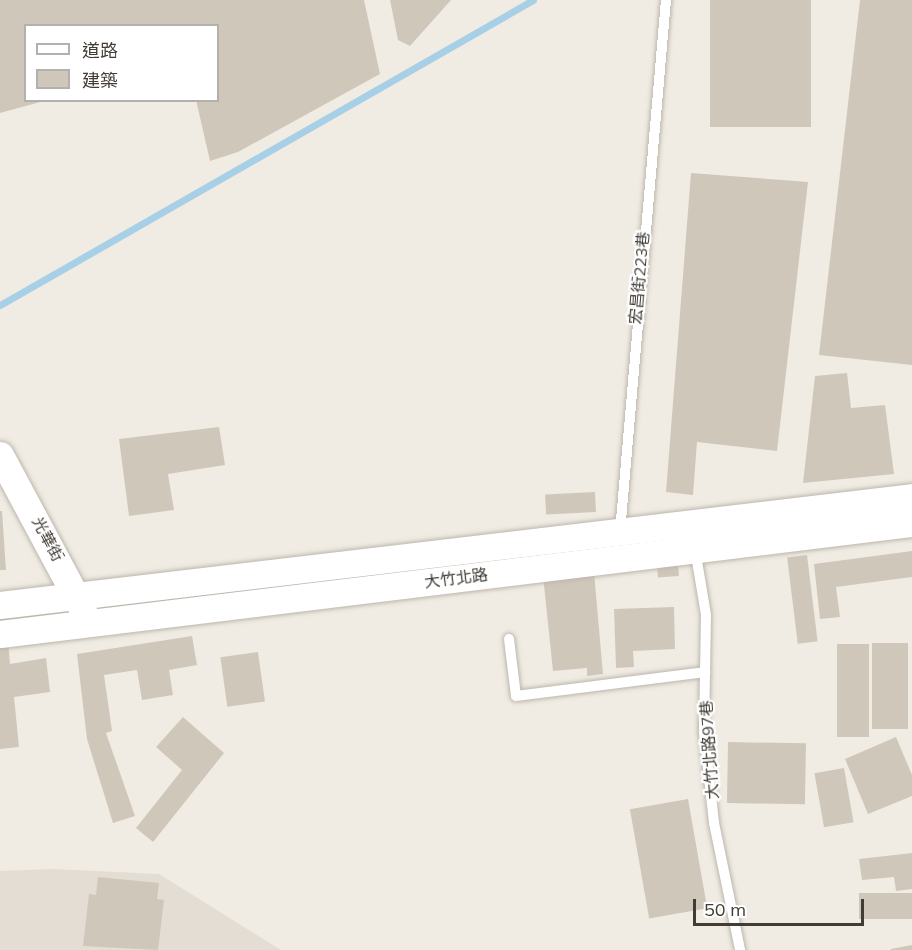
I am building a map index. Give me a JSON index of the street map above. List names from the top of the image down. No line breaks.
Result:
{"streets":{"street":["光華街","大竹北路"],"lane":["宏昌街223巷","大竹北路97巷"]},"crossings":[["宏昌街223巷","大竹北路"],["光華街","大竹北路"],["大竹北路","大竹北路97巷"]],"legend":["道路","建築"],"scale_bar":"50 m"}
